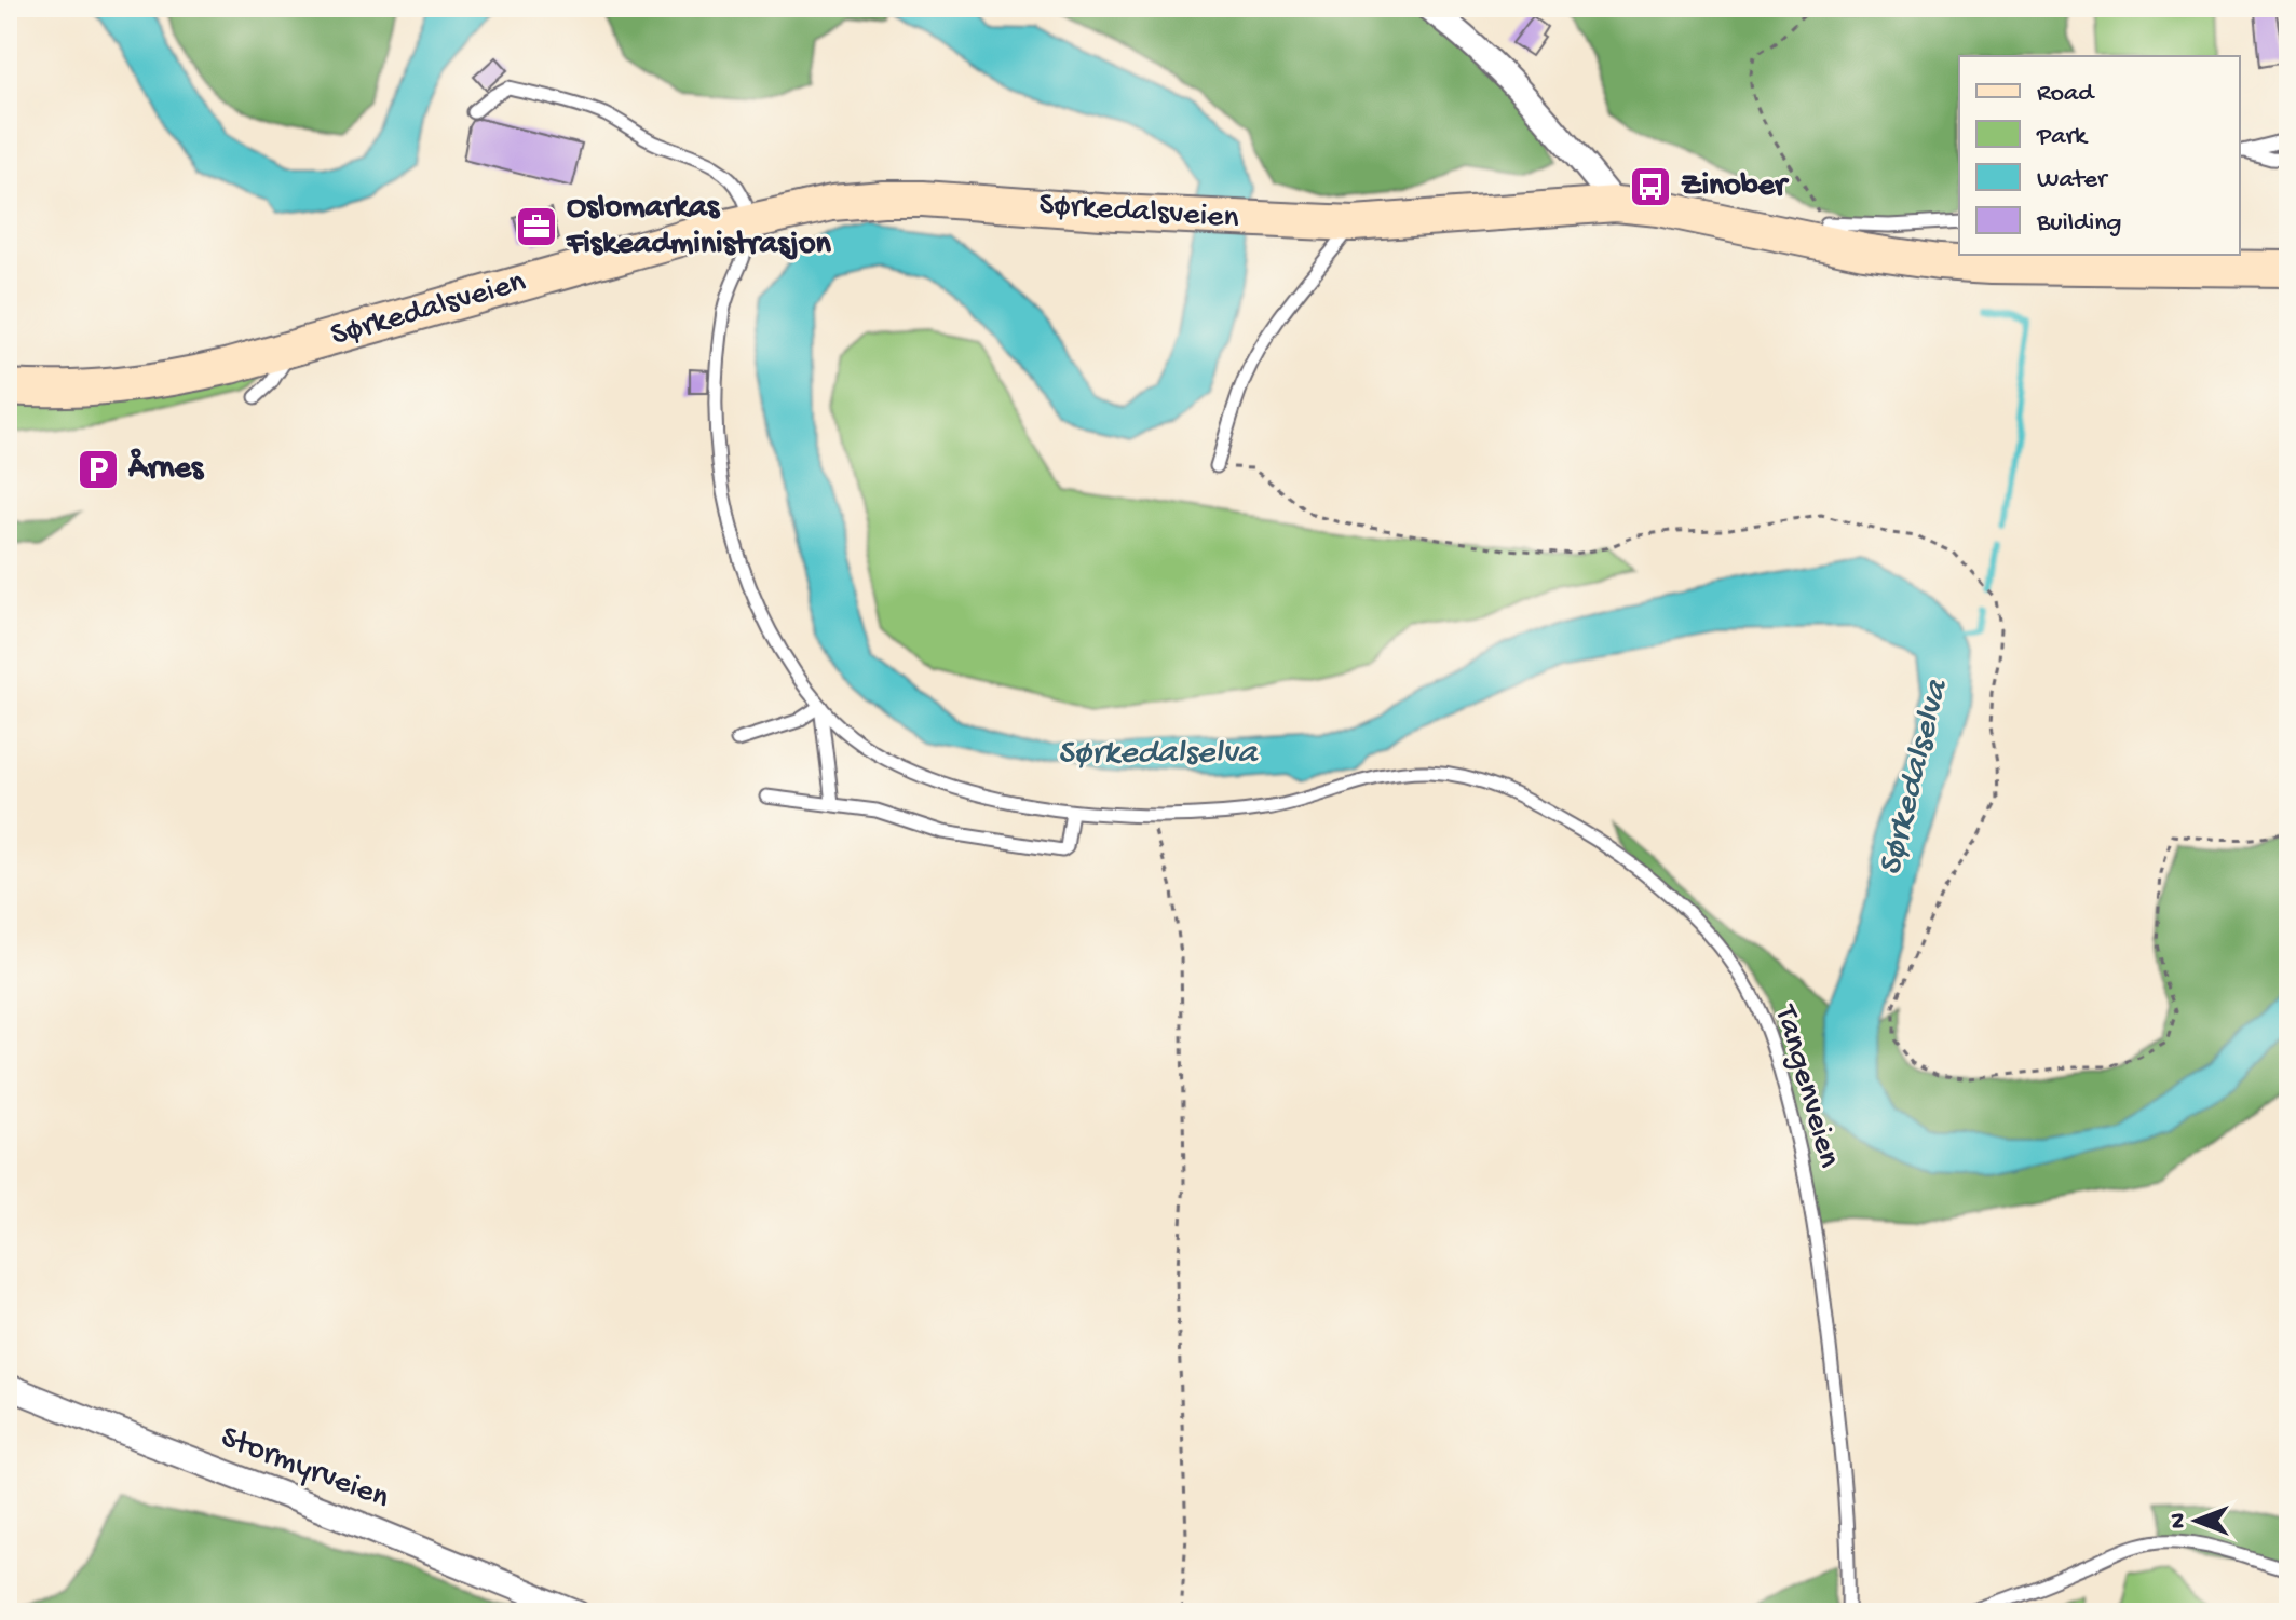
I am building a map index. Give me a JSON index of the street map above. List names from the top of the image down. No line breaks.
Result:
{"streets":{"street":["Sørkedalsveien","Stormyrveien"],"lane":["Tangenveien"]},"crossings":[["Sørkedalsveien","Tangenveien"]],"water":["Sørkedalselva"],"places":{"bus stop":["Zinober"],"office":["Oslomarkas Fiskeadministrasjon"],"parking":["Årnes"]},"legend":["Road","Park","Water","Building"],"north":"left"}
